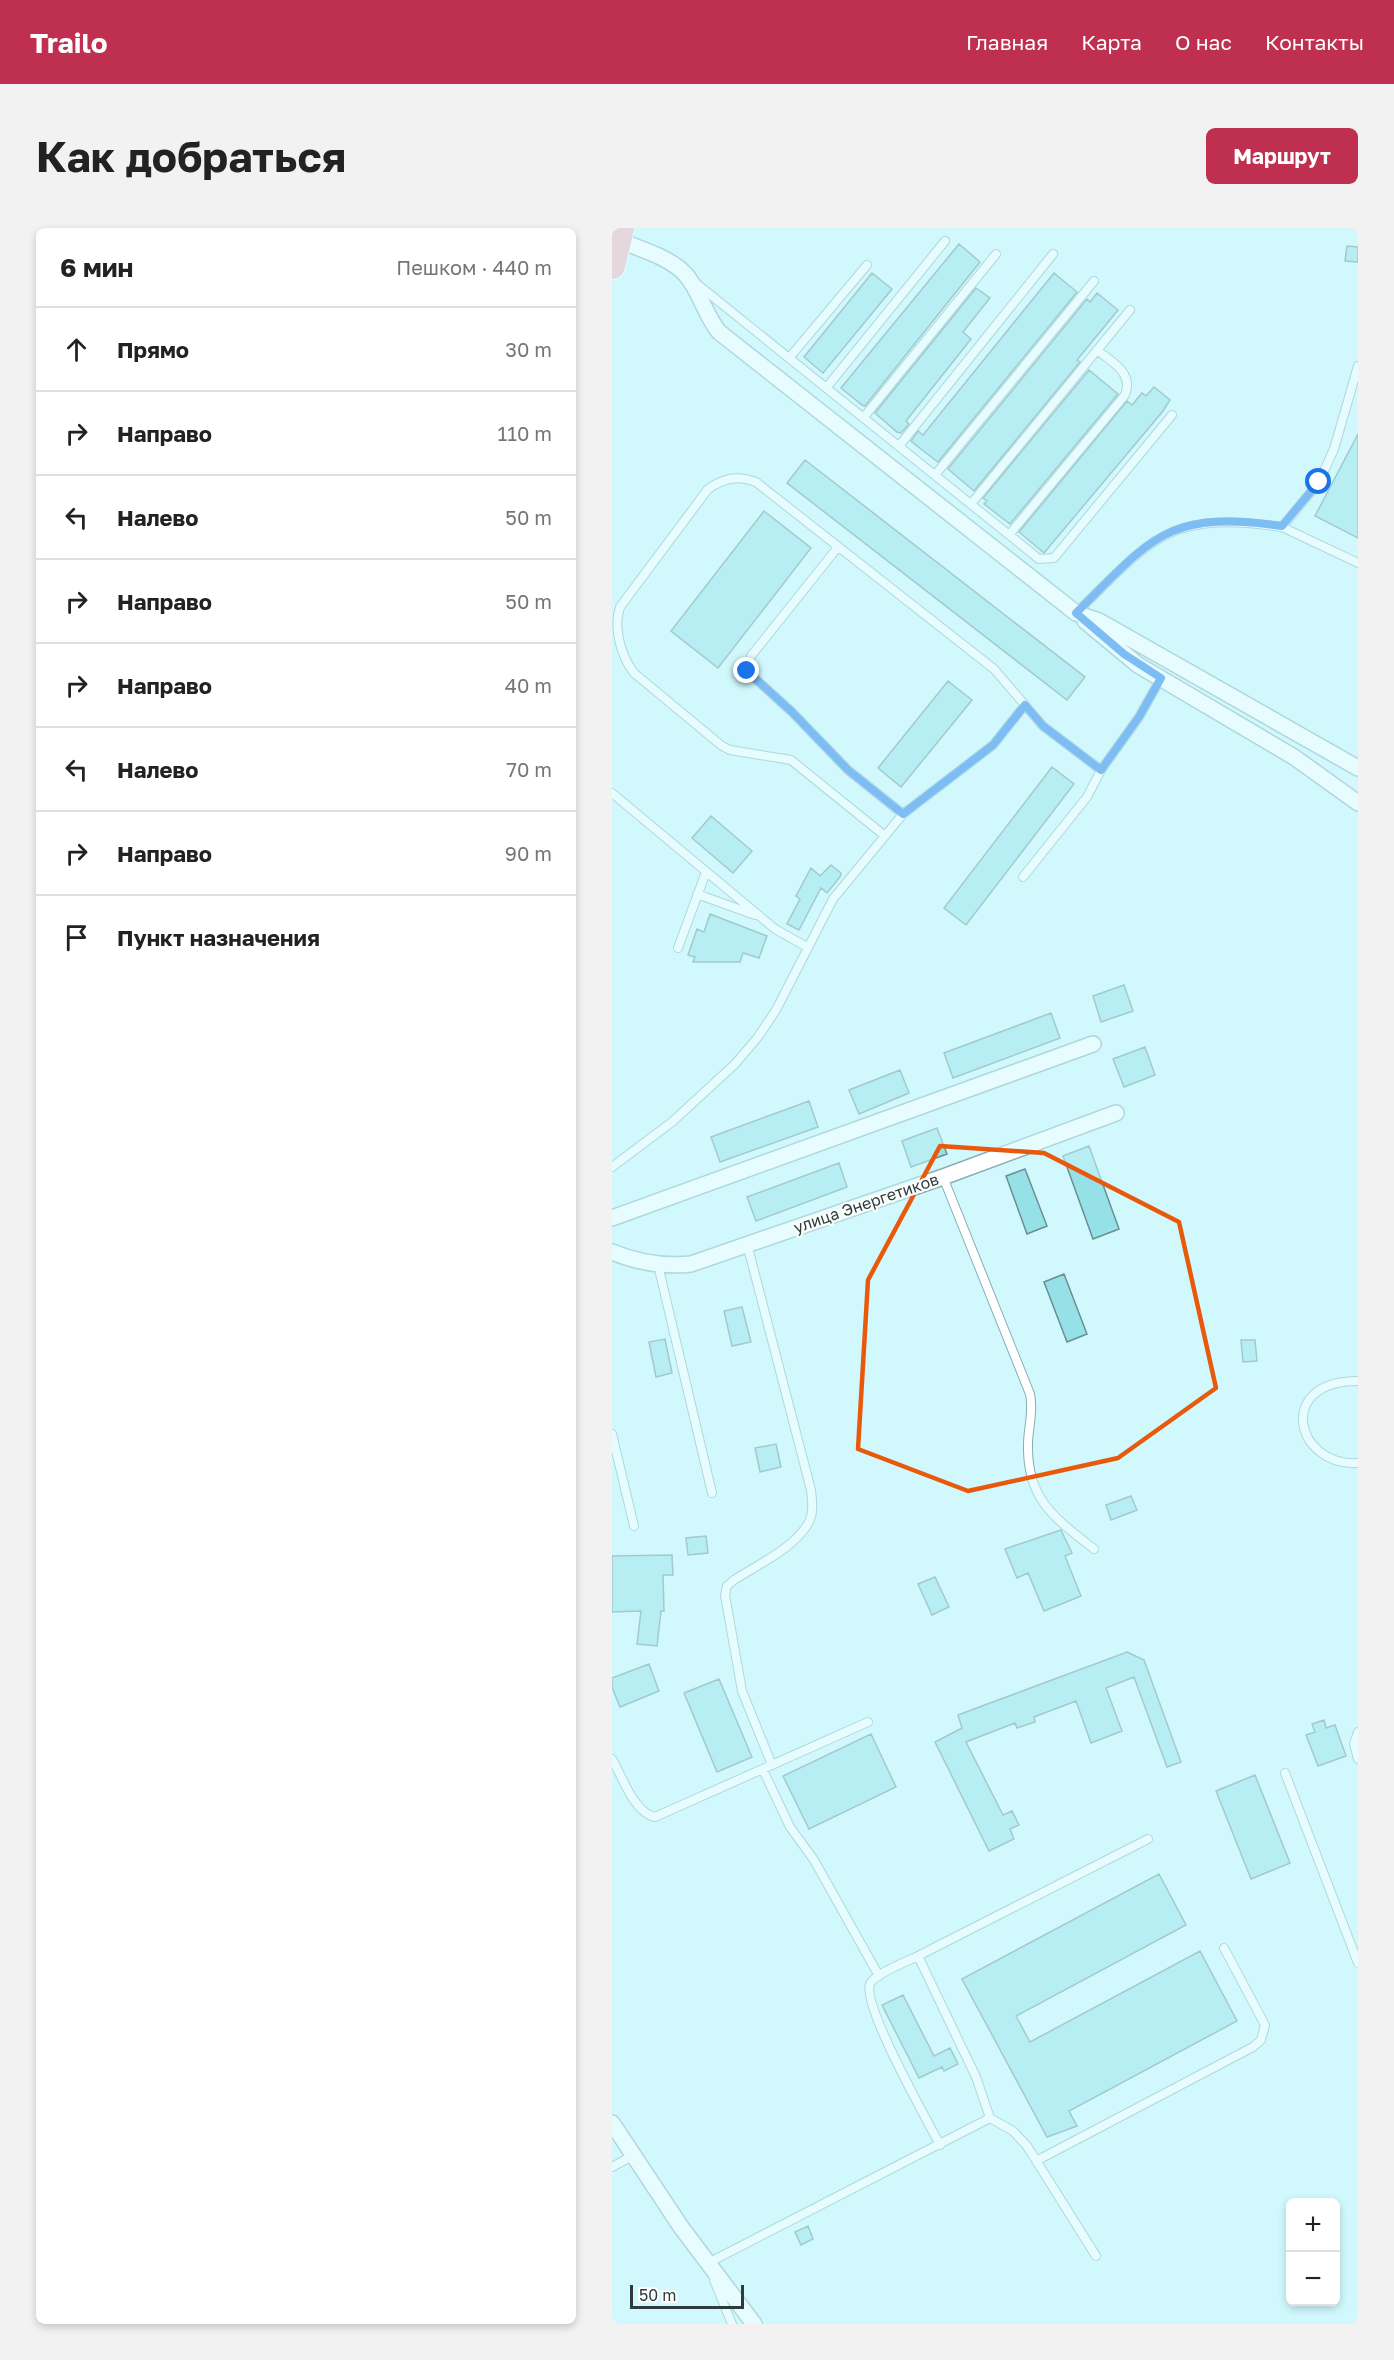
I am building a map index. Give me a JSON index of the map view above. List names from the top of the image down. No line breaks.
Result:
{"streets":{"street":["улица Энергетиков"]},"scale_bar":"50 m","page":{"header":"Trailo","nav":["Главная","Карта","О нас","Контакты"],"buttons":"Маршрут","title":"Как добраться","heading":["6 мин","Пешком · 440 m"],"list":[["Прямо","30 m"],["Направо","110 m"],["Налево","50 m"],["Направо","50 m"],["Направо","40 m"],["Налево","70 m"],["Направо","90 m"],"Пункт назначения"],"map_buttons":["+","−"],"scale":"50 m"}}
